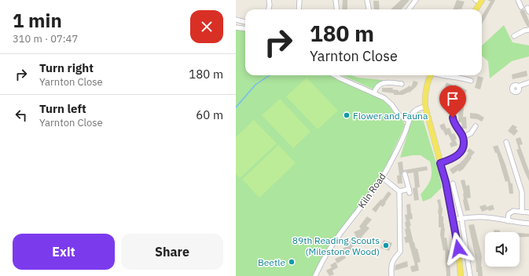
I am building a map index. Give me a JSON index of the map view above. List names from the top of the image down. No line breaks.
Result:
{"streets":{"street":["Kiln Road"]},"places":["Flower and Fauna","89th Reading Scouts (Milestone Wood)","Beetle"],"page":{"heading":["1 min","310 m · 07:47"],"turn":["180 m","Yarnton Close"],"list":[{"name":"Turn right","note":"Yarnton Close","value":"180 m"},{"name":"Turn left","note":"Yarnton Close","value":"60 m"}],"buttons":["Exit","Share"]}}
